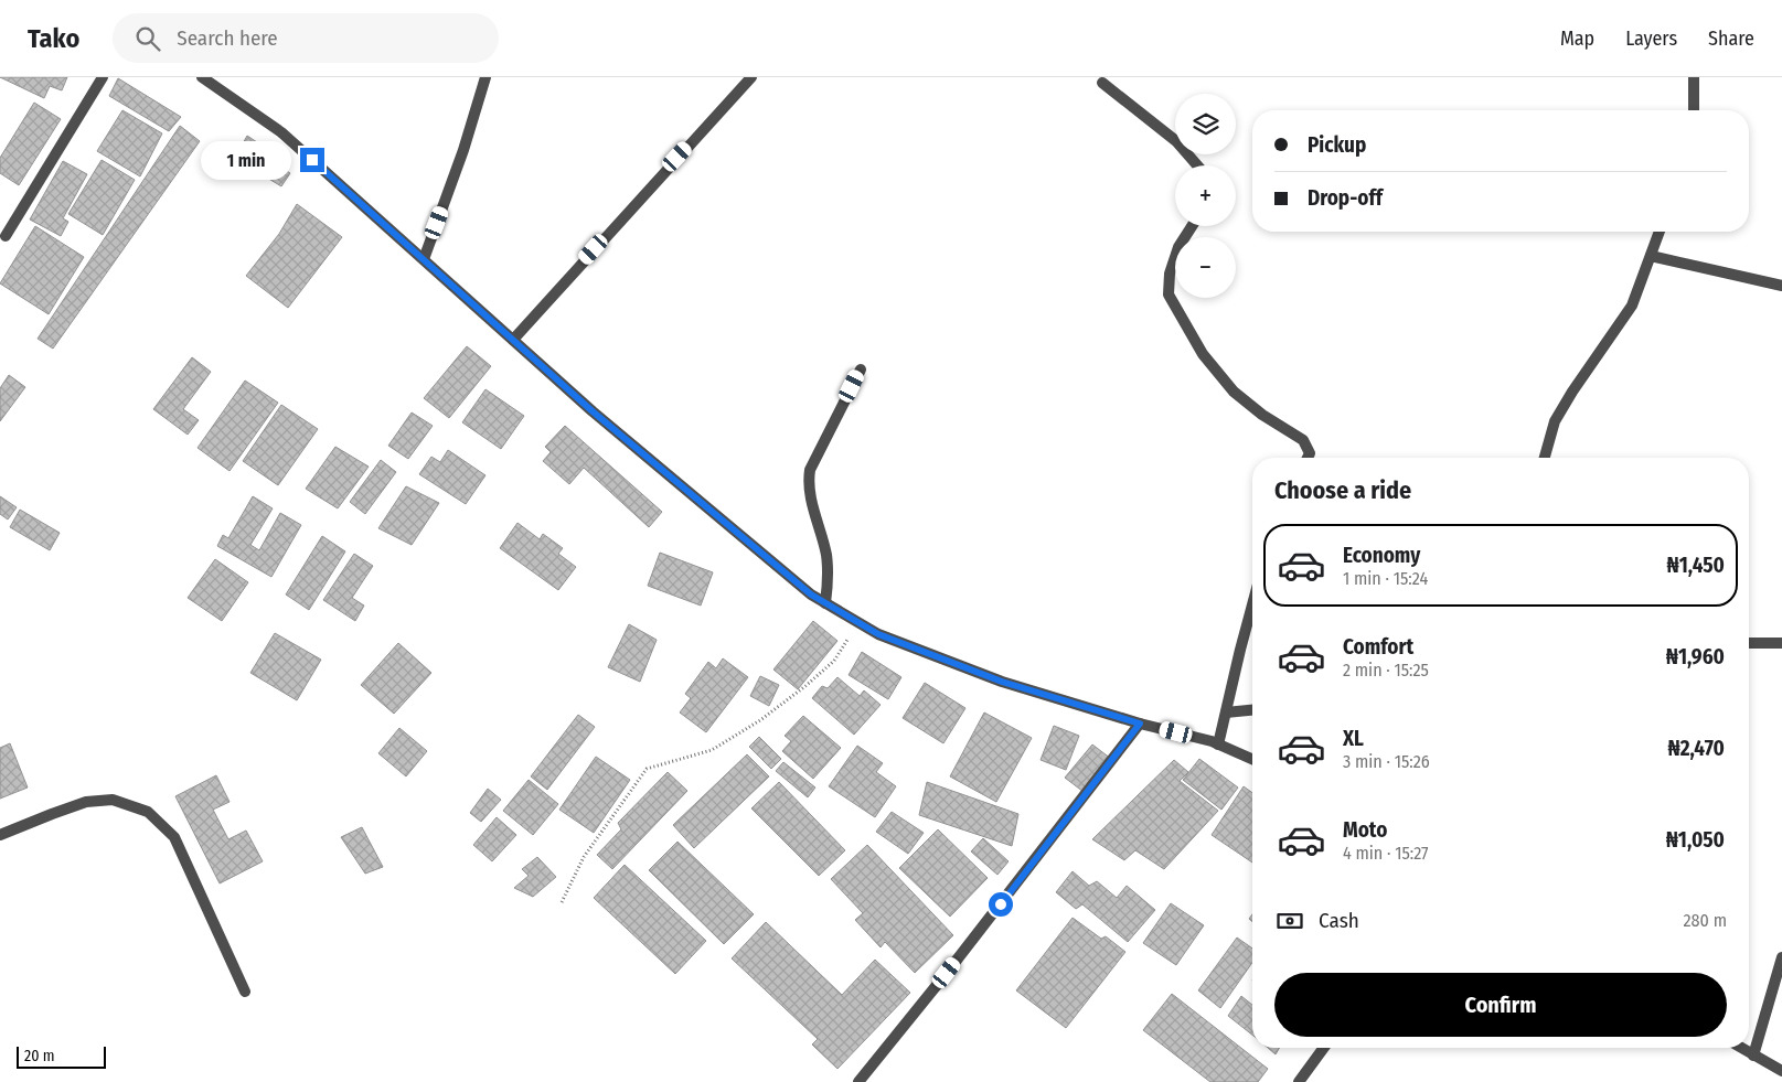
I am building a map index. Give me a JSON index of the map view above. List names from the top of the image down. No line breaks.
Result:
{"scale_bar":"20 m","page":{"header":"Tako","search":"Search here","nav":["Map","Layers","Share"],"map_buttons":["+","−"],"banner":["Pickup","Drop-off"],"bubble":"1 min","heading":"Choose a ride","list":[{"name":"Economy","note":"1 min · 15:24","value":"₦1,450"},{"name":"Comfort","note":"2 min · 15:25","value":"₦1,960"},{"name":"XL","note":"3 min · 15:26","value":"₦2,470"},{"name":"Moto","note":"4 min · 15:27","value":"₦1,050"}],"pay":["Cash","280 m"],"buttons":"Confirm","scale":"20 m"}}
